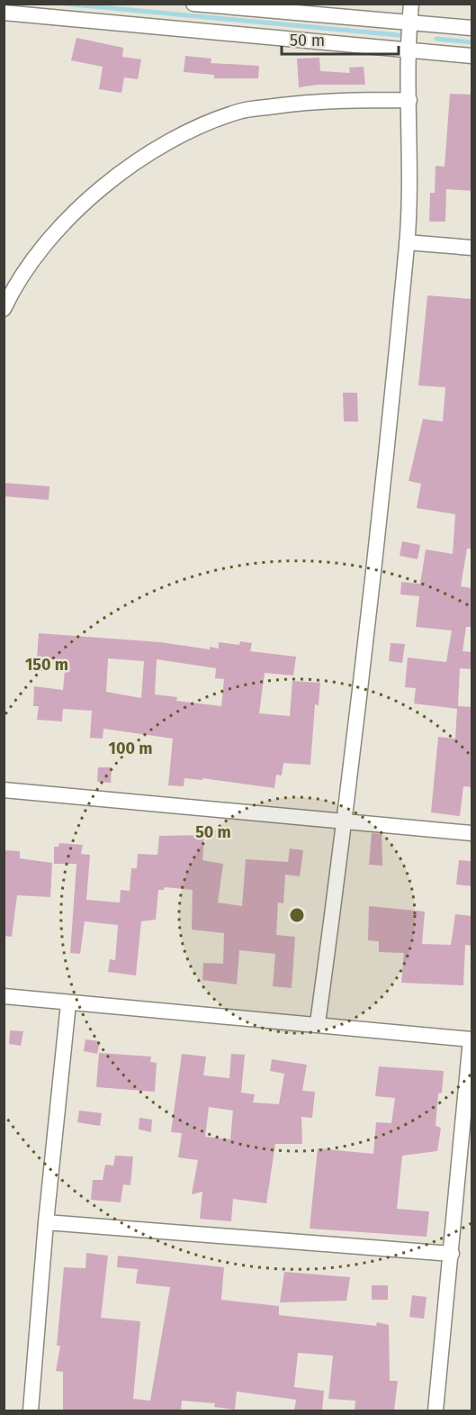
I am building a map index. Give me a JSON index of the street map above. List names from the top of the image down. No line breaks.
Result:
{"scale_bar":"50 m","rings":["150 m","100 m","50 m"]}
